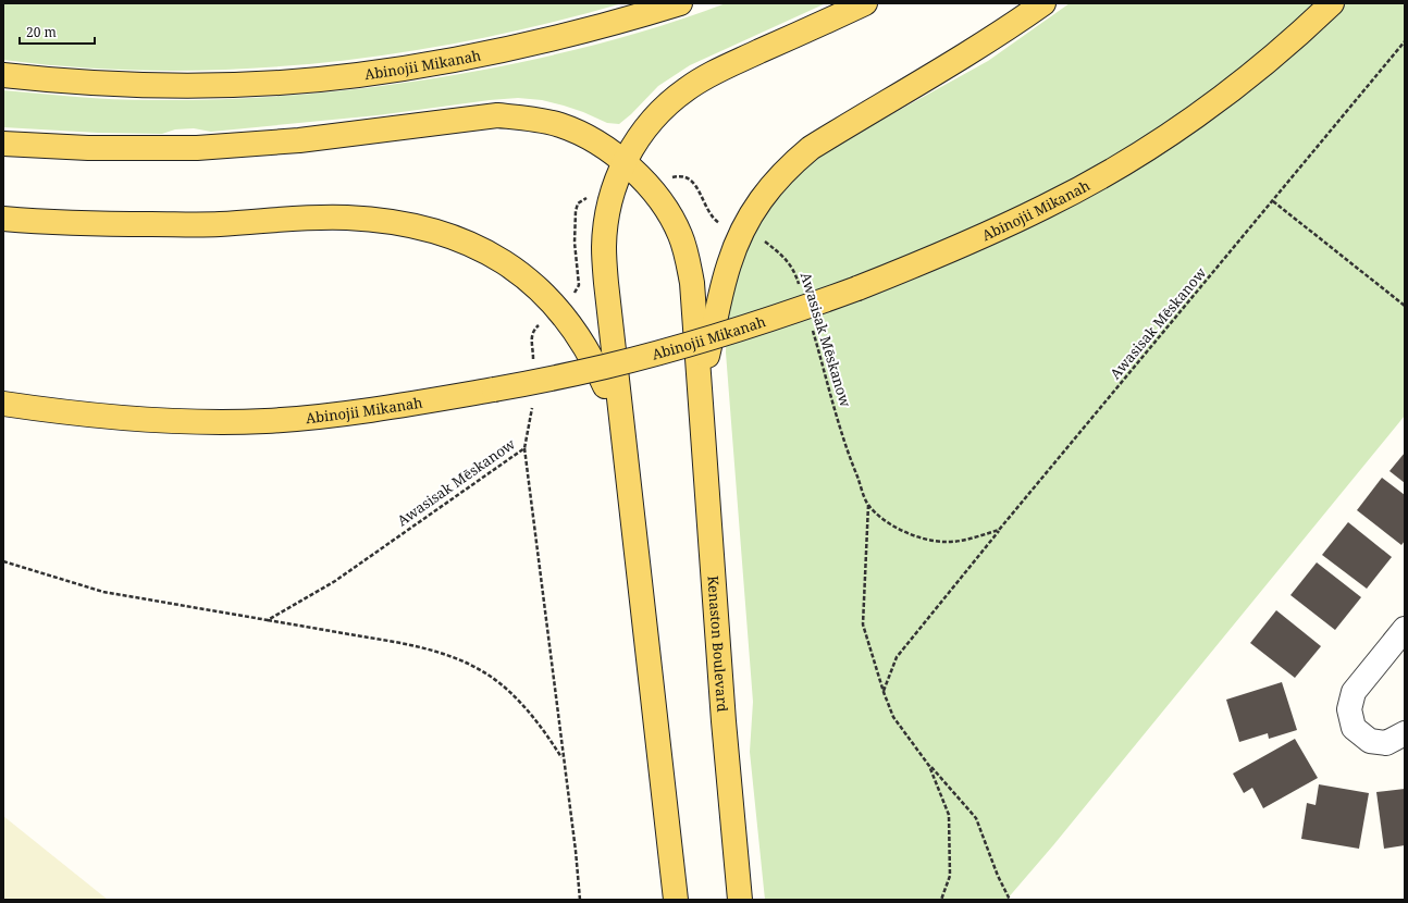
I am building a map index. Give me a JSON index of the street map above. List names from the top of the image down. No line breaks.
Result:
{"streets":{"main road":["Abinojii Mikanah","Kenaston Boulevard"],"path":["Awasisak Mēskanow"]},"scale_bar":"20 m"}
